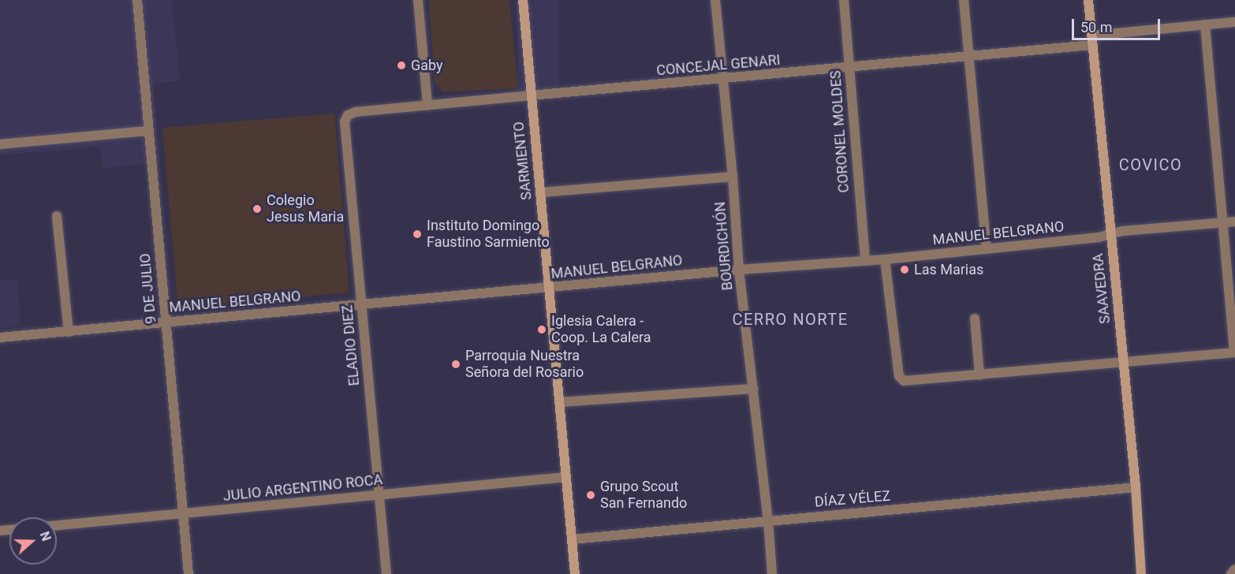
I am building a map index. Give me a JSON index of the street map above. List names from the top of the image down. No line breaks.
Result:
{"streets":{"street":["CONCEJAL GENARI","CORONEL MOLDES","SARMIENTO","MANUEL BELGRANO","BOURDICHÓN","9 DE JULIO","SAAVEDRA","ELADIO DIEZ","JULIO ARGENTINO ROCA","DÍAZ VÉLEZ"]},"crossings":[["CONCEJAL GENARI","CORONEL MOLDES"],["CONCEJAL GENARI","SARMIENTO"],["CONCEJAL GENARI","BOURDICHÓN"],["CONCEJAL GENARI","SAAVEDRA"],["CONCEJAL GENARI","ELADIO DIEZ"],["CORONEL MOLDES","MANUEL BELGRANO"],["SARMIENTO","MANUEL BELGRANO"],["SARMIENTO","JULIO ARGENTINO ROCA"],["SARMIENTO","DÍAZ VÉLEZ"],["MANUEL BELGRANO","BOURDICHÓN"],["MANUEL BELGRANO","9 DE JULIO"],["MANUEL BELGRANO","SAAVEDRA"],["MANUEL BELGRANO","ELADIO DIEZ"],["BOURDICHÓN","DÍAZ VÉLEZ"],["9 DE JULIO","JULIO ARGENTINO ROCA"],["SAAVEDRA","DÍAZ VÉLEZ"],["ELADIO DIEZ","JULIO ARGENTINO ROCA"]],"districts":["COVICO","CERRO NORTE"],"places":["Gaby","Colegio Jesus Maria","Instituto Domingo Faustino Sarmiento","Las Marias","Iglesia Calera - Coop. La Calera","Parroquia Nuestra Señora del Rosario","Grupo Scout San Fernando"],"scale_bar":"50 m","north":"right"}
